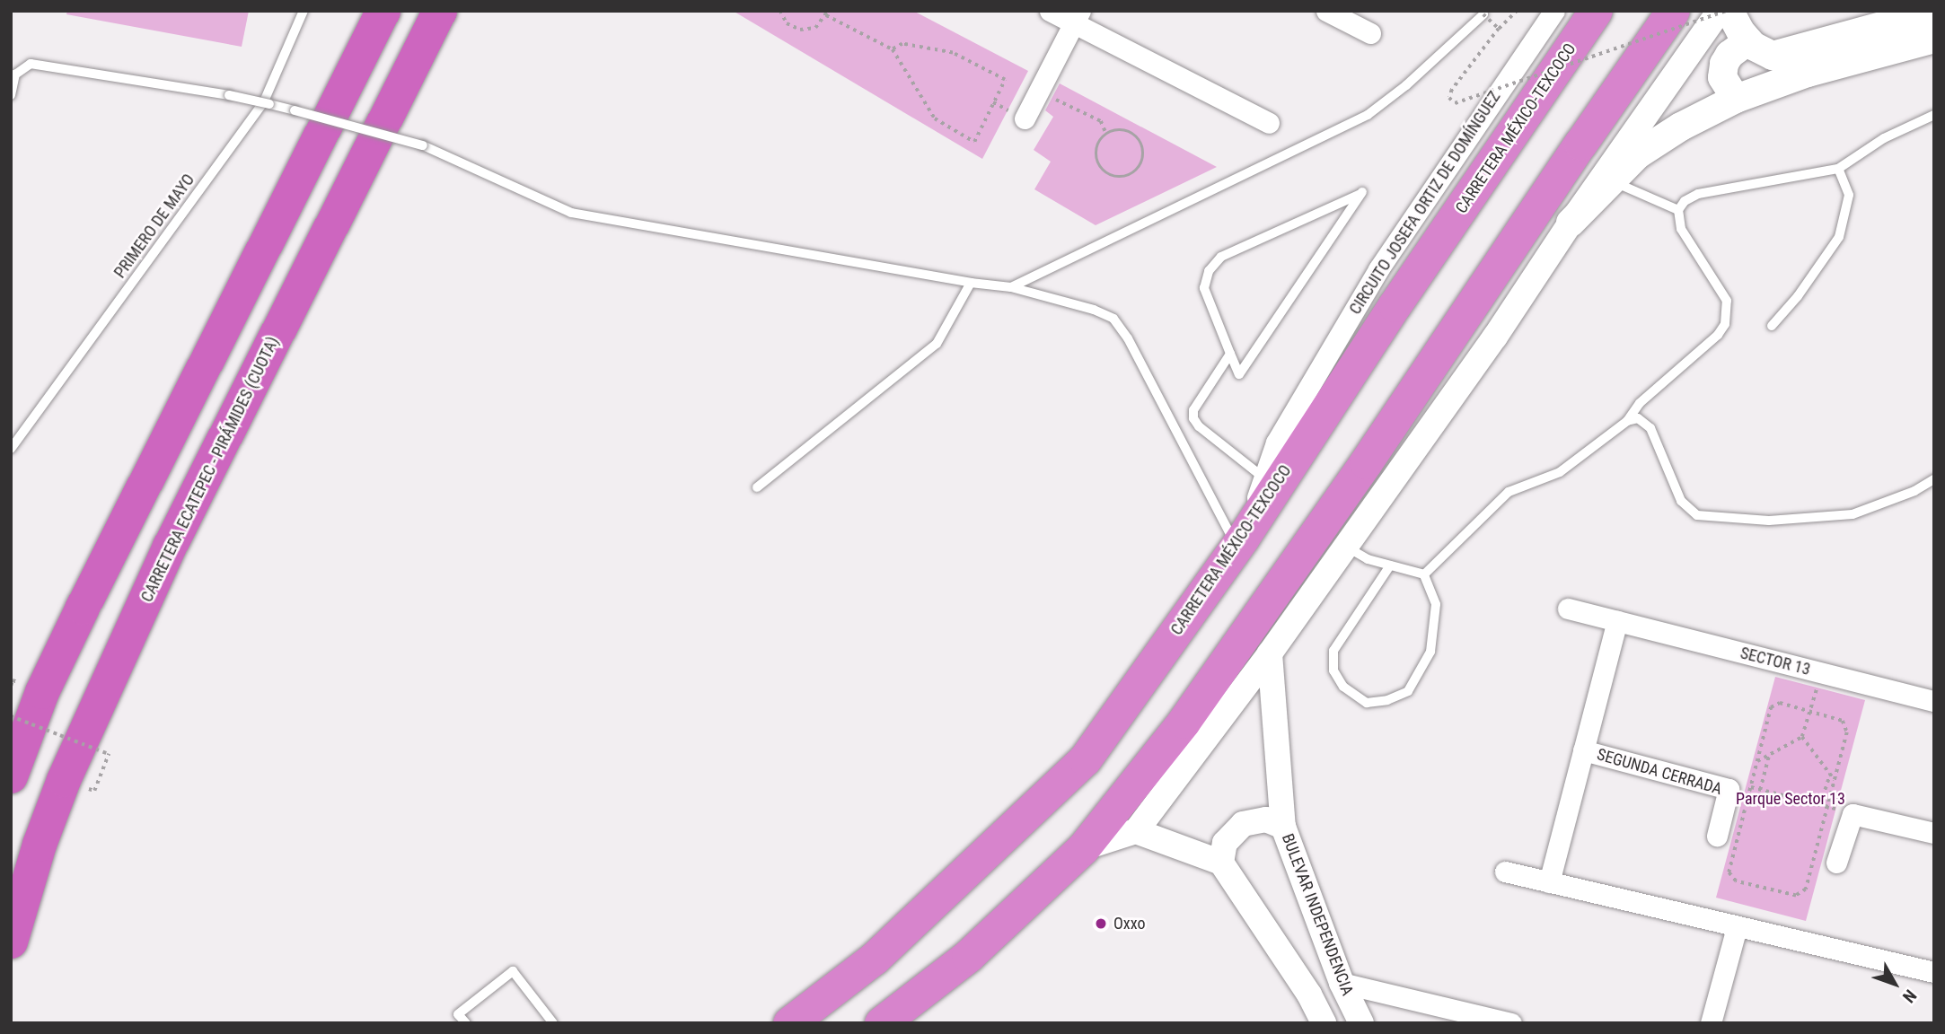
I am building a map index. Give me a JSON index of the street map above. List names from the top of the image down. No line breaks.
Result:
{"streets":{"highway":["CARRETERA MÉXICO-TEXCOCO","CARRETERA ECATEPEC - PIRÁMIDES (CUOTA)"],"street":["CIRCUITO JOSEFA ORTIZ DE DOMÍNGUEZ","SECTOR 13","SEGUNDA CERRADA","BULEVAR INDEPENDENCIA"],"lane":["PRIMERO DE MAYO"]},"crossings":[["CARRETERA MÉXICO-TEXCOCO","CIRCUITO JOSEFA ORTIZ DE DOMÍNGUEZ"]],"parks":["Parque Sector 13"],"places":["Oxxo"],"north":"bottom right"}
